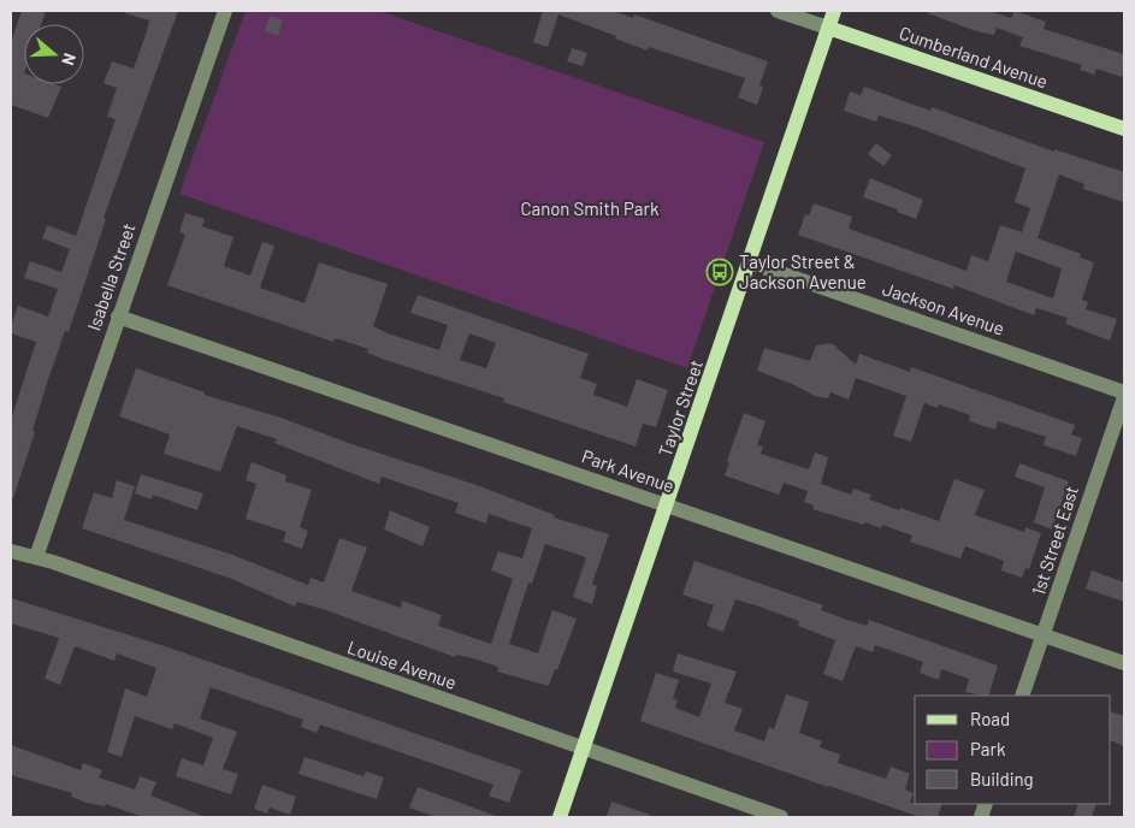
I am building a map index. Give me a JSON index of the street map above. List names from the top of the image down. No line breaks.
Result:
{"streets":{"main road":["Cumberland Avenue","Taylor Street"],"street":["Isabella Street","Jackson Avenue","Park Avenue","1st Street East","Louise Avenue"]},"crossings":[["Cumberland Avenue","Taylor Street"],["Isabella Street","Park Avenue"],["Isabella Street","Louise Avenue"],["Jackson Avenue","Taylor Street"],["Taylor Street","Park Avenue"],["Taylor Street","Louise Avenue"],["Park Avenue","1st Street East"]],"parks":["Canon Smith Park"],"places":{"bus stop":["Taylor Street & Jackson Avenue"]},"legend":["Road","Park","Building"],"north":"right"}
